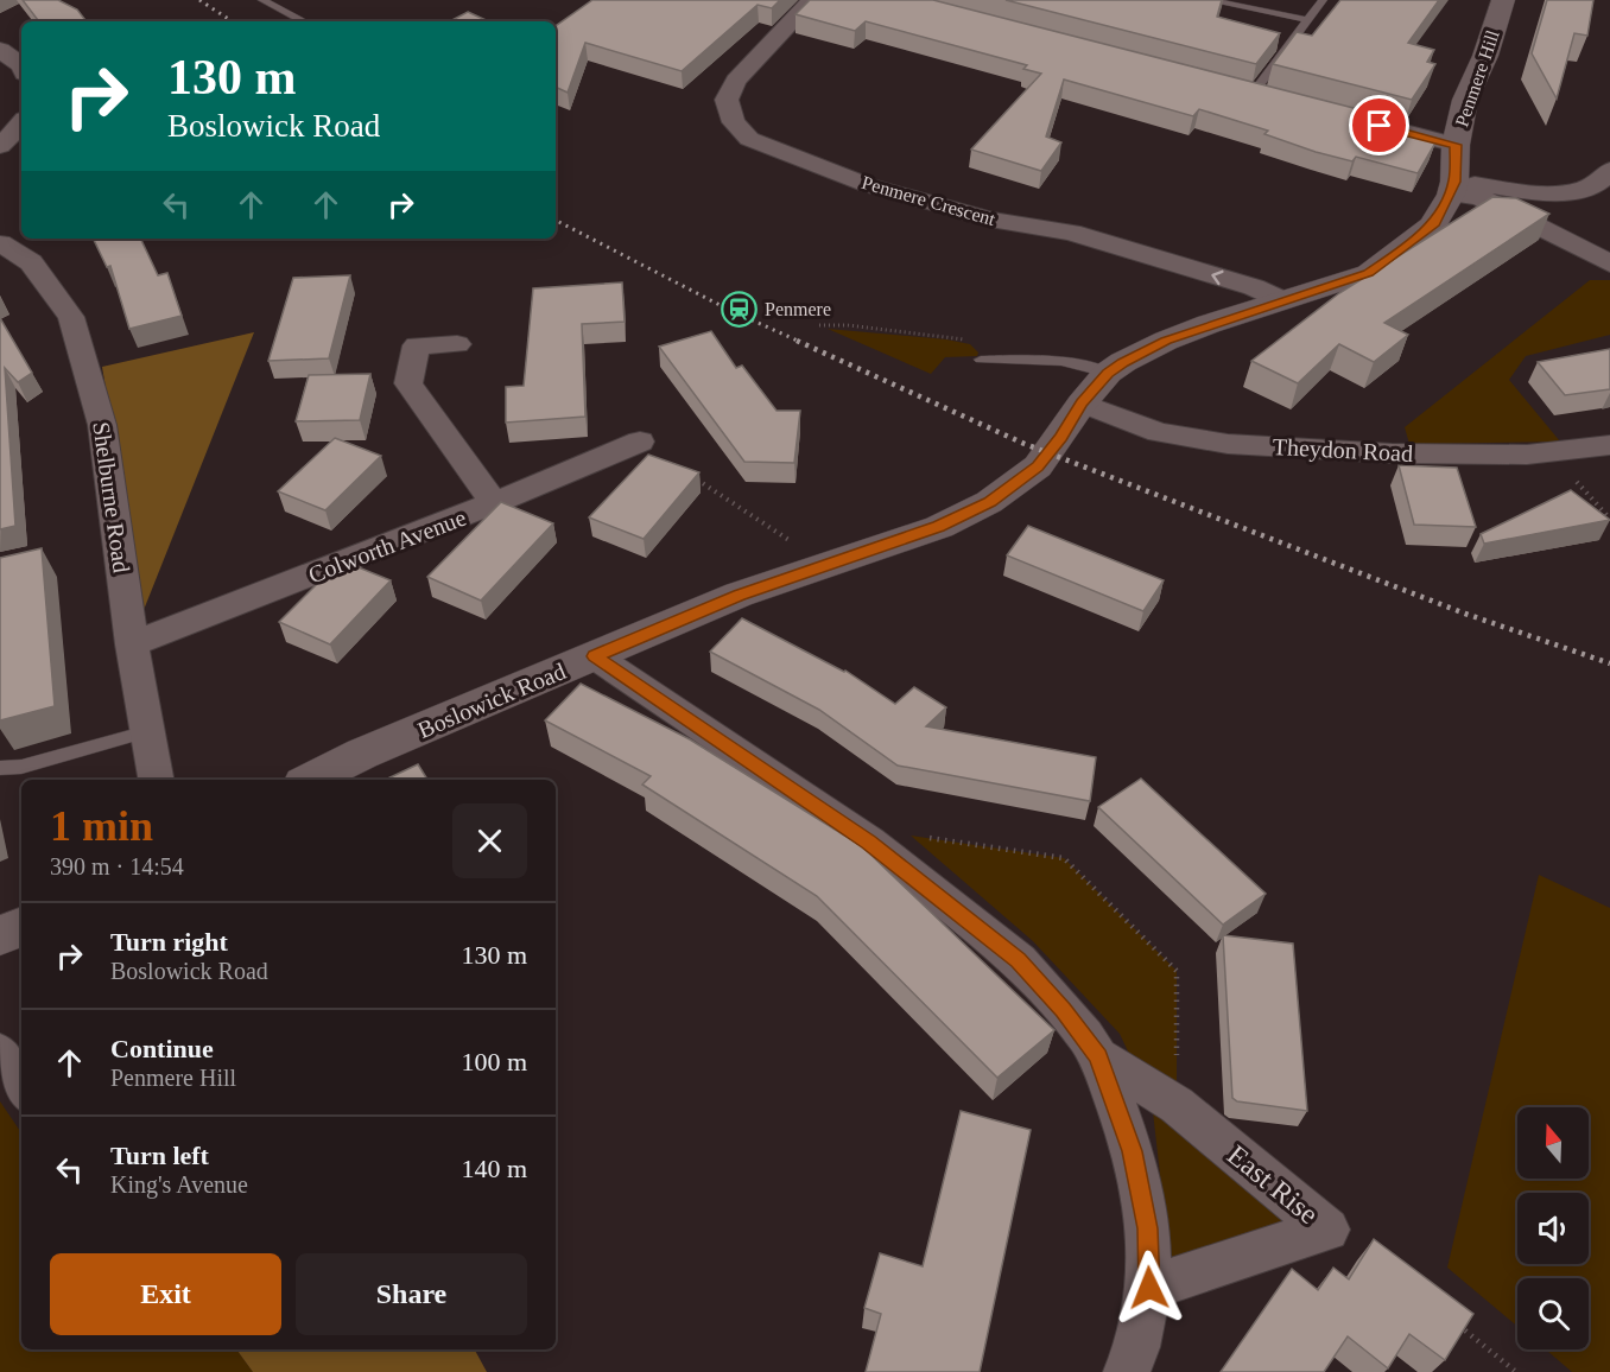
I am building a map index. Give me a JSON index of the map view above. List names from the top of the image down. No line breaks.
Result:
{"streets":{"street":["Penmere Hill","Penmere Crescent","Theydon Road","Shelburne Road","Colworth Avenue","Boslowick Road","East Rise"]},"crossings":[["Penmere Hill","Penmere Crescent"],["Penmere Hill","Theydon Road"],["Penmere Hill","Boslowick Road"],["Shelburne Road","Colworth Avenue"],["Boslowick Road","East Rise"]],"places":{"station":["Penmere"]},"north":"top","page":{"turn":["130 m","Boslowick Road"],"heading":["1 min","390 m · 14:54"],"list":[{"name":"Turn right","note":"Boslowick Road","value":"130 m"},{"name":"Continue","note":"Penmere Hill","value":"100 m"},{"name":"Turn left","note":"King's Avenue","value":"140 m"}],"buttons":["Exit","Share"]}}
